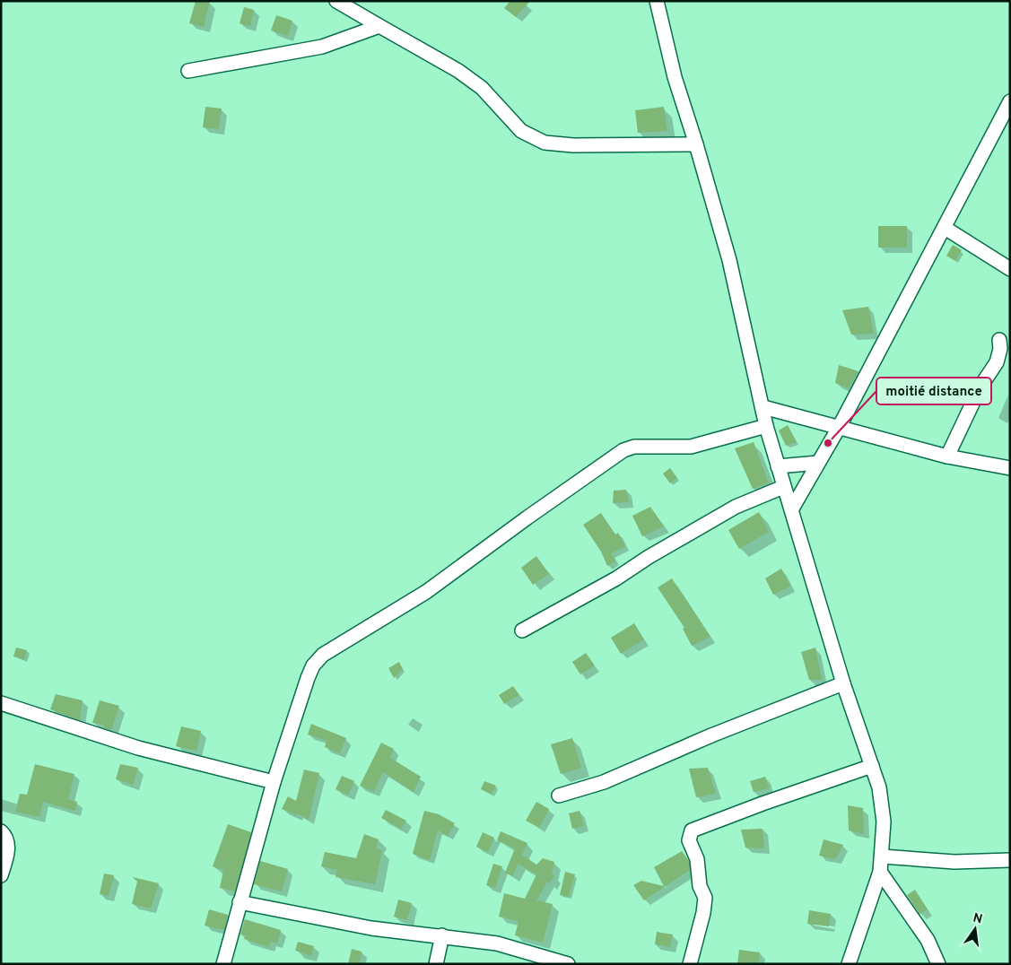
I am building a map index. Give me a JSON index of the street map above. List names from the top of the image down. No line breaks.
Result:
{"places":["moitié distance"],"north":"top"}
